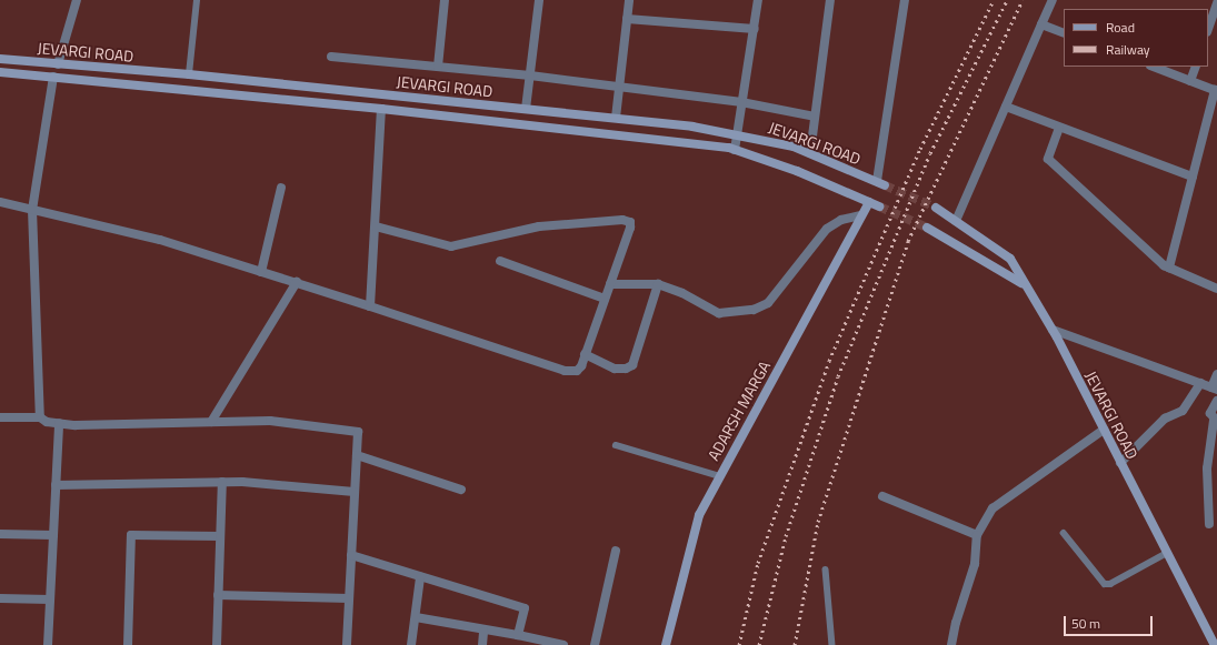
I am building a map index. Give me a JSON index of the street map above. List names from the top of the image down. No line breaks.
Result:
{"streets":{"main road":["JEVARGI ROAD","ADARSH MARGA"]},"legend":["Road","Railway"],"scale_bar":"50 m"}
